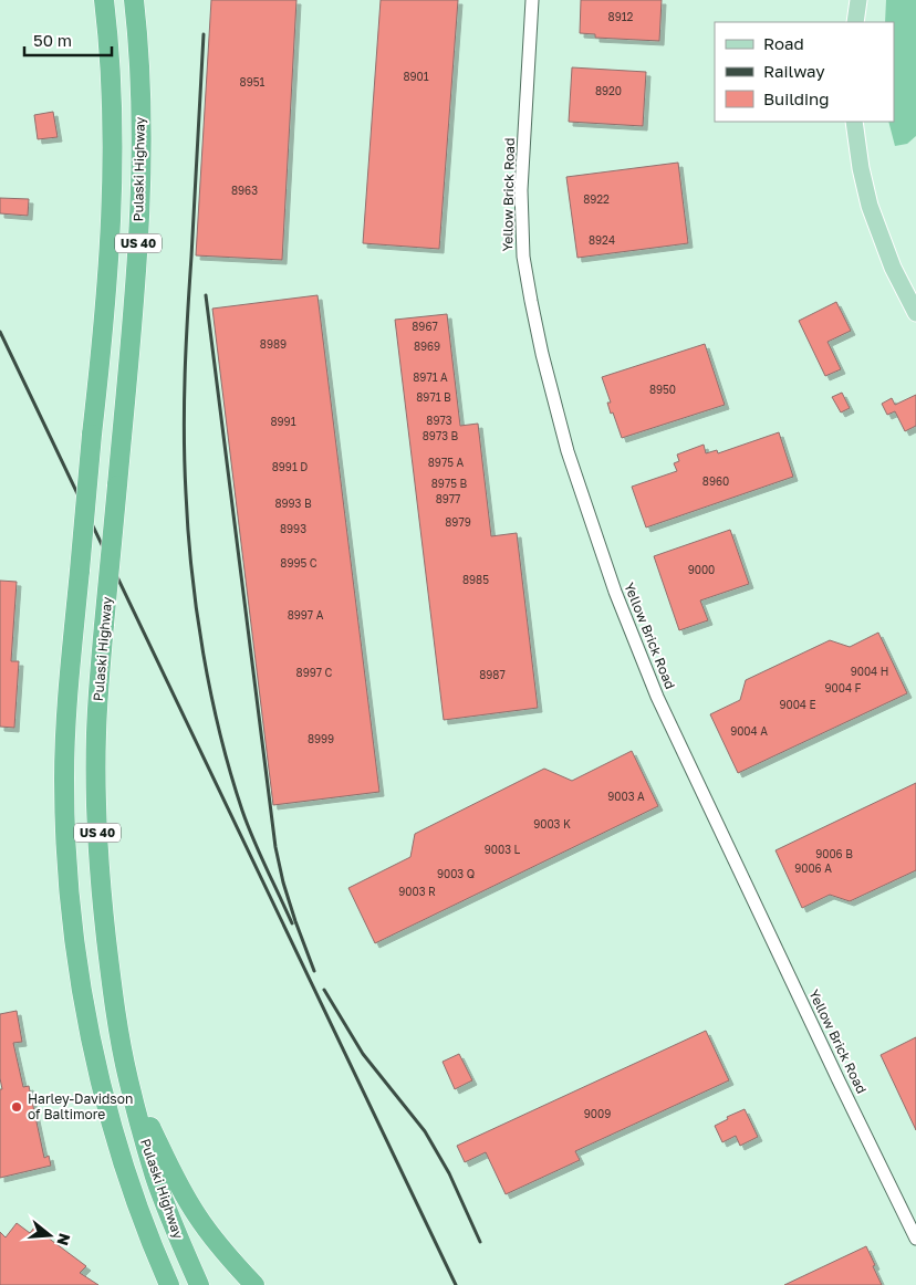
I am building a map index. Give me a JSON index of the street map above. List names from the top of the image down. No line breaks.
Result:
{"streets":{"highway":["Pulaski Highway","US 40"],"street":["Yellow Brick Road"]},"places":["Harley-Davidson of Baltimore"],"house_numbers":["8912","8901","8951","8920","8963","8922","8924","8967","8989","8969","8971 A","8950","8971 B","8973","8991","8973 B","8975 A","8991 D","8960","8975 B","8977","8993 B","8979","8993","8995 C","9000","8985","8997 A","9004 H","8997 C","8987","9004 F","9004 E","9004 A","8999","9003 A","9003 K","9003 L","9006 B","9006 A","9003 Q","9003 R","9009"],"legend":["Road","Railway","Building"],"scale_bar":"50 m","north":"right"}
